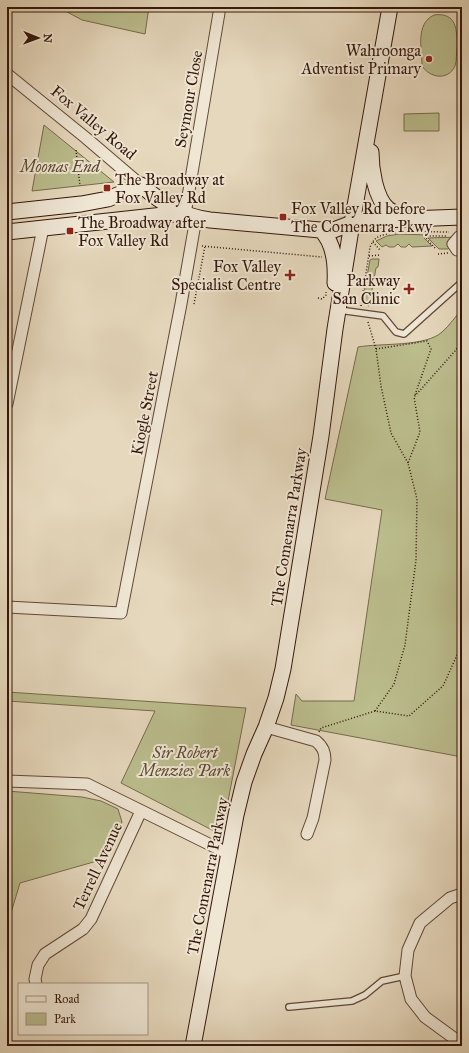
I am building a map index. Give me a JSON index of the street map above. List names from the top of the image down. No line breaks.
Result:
{"streets":{"main road":["Fox Valley Road","The Comenarra Parkway"],"street":["Seymour Close","Kiogle Street","Terrell Avenue"]},"crossings":[["Seymour Close","Fox Valley Road"],["Seymour Close","Kiogle Street"],["Fox Valley Road","Kiogle Street"],["Fox Valley Road","The Comenarra Parkway"]],"parks":["Moonas End","Sir Robert Menzies Park"],"places":{"other":["Wahroonga Adventist Primary"],"transit":["The Broadway at Fox Valley Rd","Fox Valley Rd before The Comenarra Pkwy","The Broadway after Fox Valley Rd"],"health":["Fox Valley Specialist Centre","Parkway San Clinic"]},"legend":["Road","Park"],"north":"right"}
